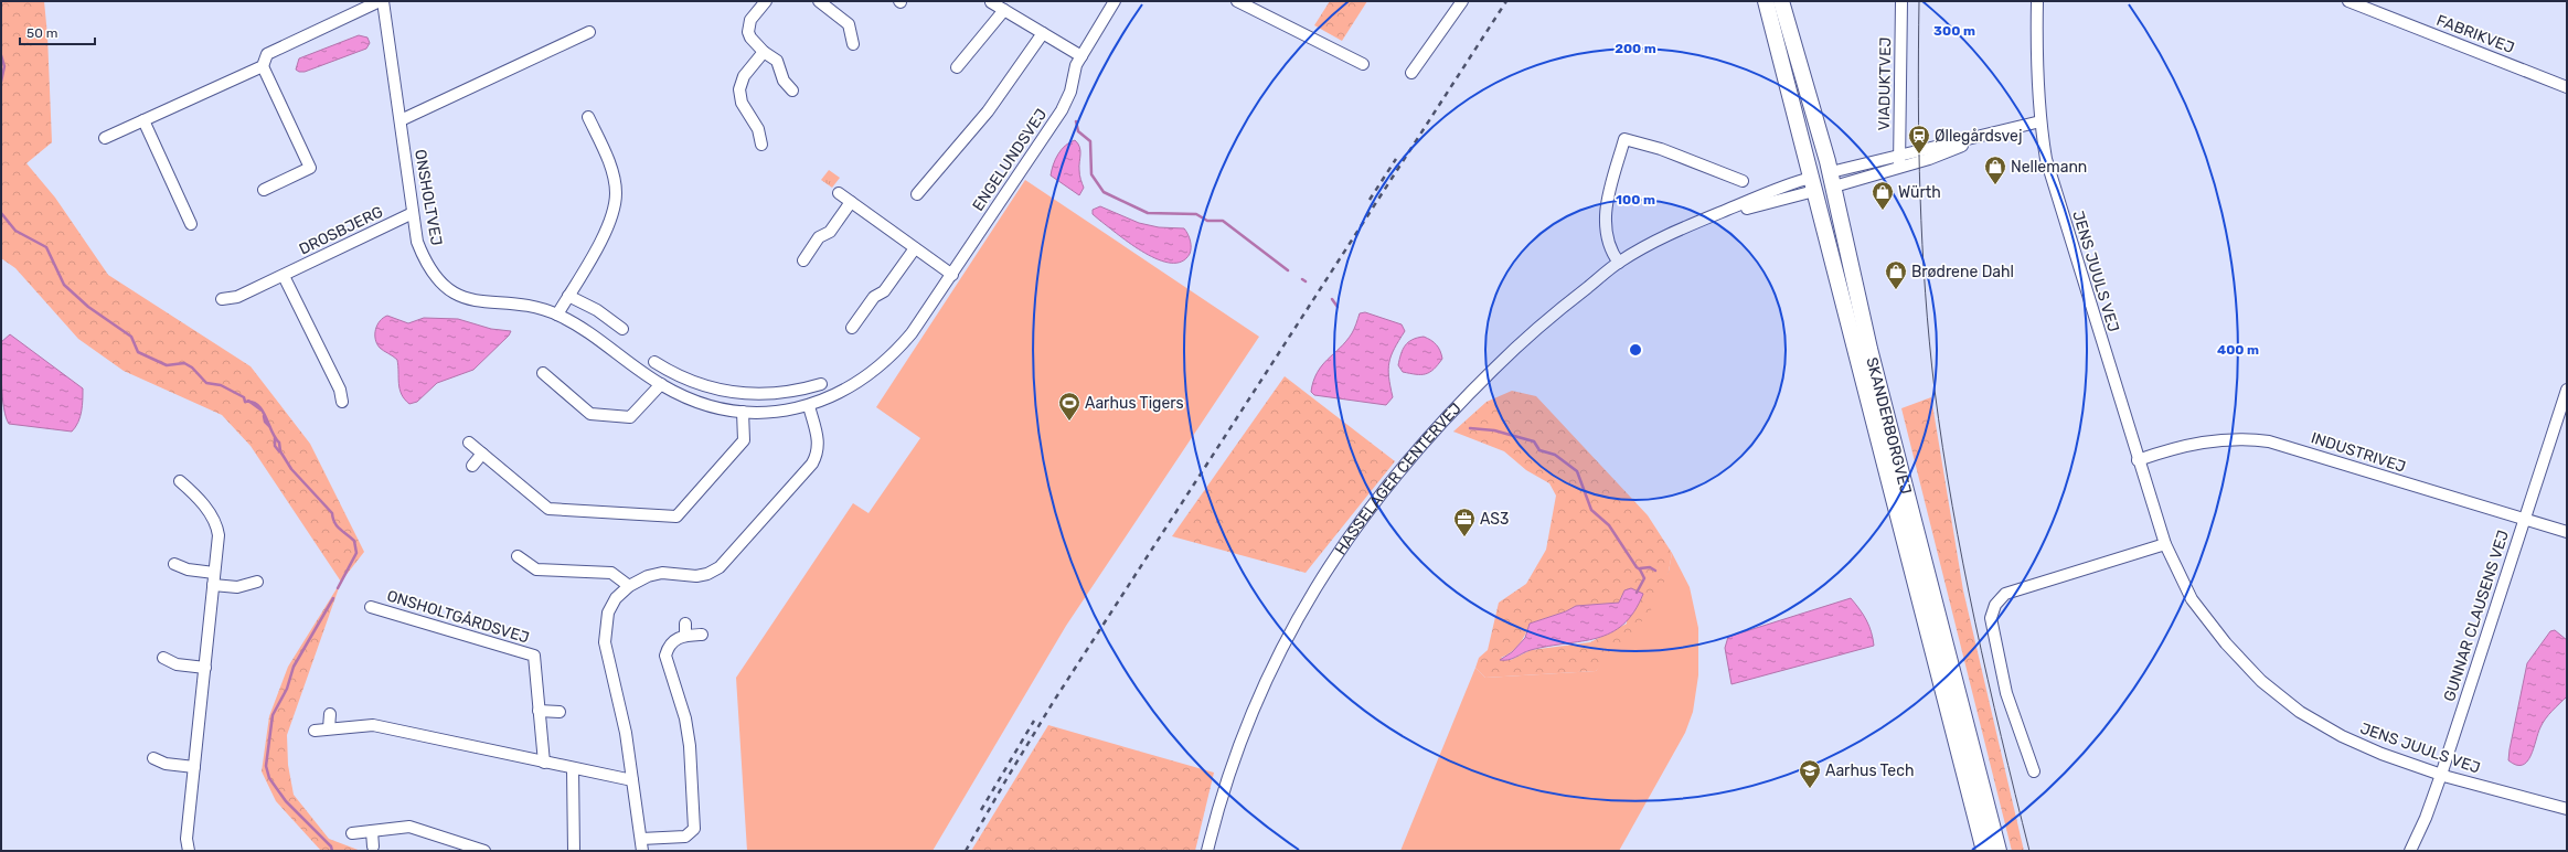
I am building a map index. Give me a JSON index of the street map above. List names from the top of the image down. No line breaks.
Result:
{"streets":{"main road":["SKANDERBORGVEJ"],"street":["FABRIKVEJ","VIADUKTVEJ","ENGELUNDSVEJ","ONSHOLTVEJ","DROSBJERG","JENS JUULS VEJ","INDUSTRIVEJ","HASSELAGER CENTERVEJ","GUNNAR CLAUSENS VEJ","ONSHOLTGÅRDSVEJ"]},"crossings":[["ENGELUNDSVEJ","ONSHOLTVEJ"],["ONSHOLTVEJ","DROSBJERG"],["JENS JUULS VEJ","INDUSTRIVEJ"],["JENS JUULS VEJ","GUNNAR CLAUSENS VEJ"],["SKANDERBORGVEJ","HASSELAGER CENTERVEJ"],["INDUSTRIVEJ","GUNNAR CLAUSENS VEJ"]],"places":{"station":["Øllegårdsvej"],"shop":["Nellemann","Würth","Brødrene Dahl"],"sports":["Aarhus Tigers"],"office":["AS3"],"school or university":["Aarhus Tech"]},"scale_bar":"50 m","rings":["300 m","200 m","100 m","400 m"]}
